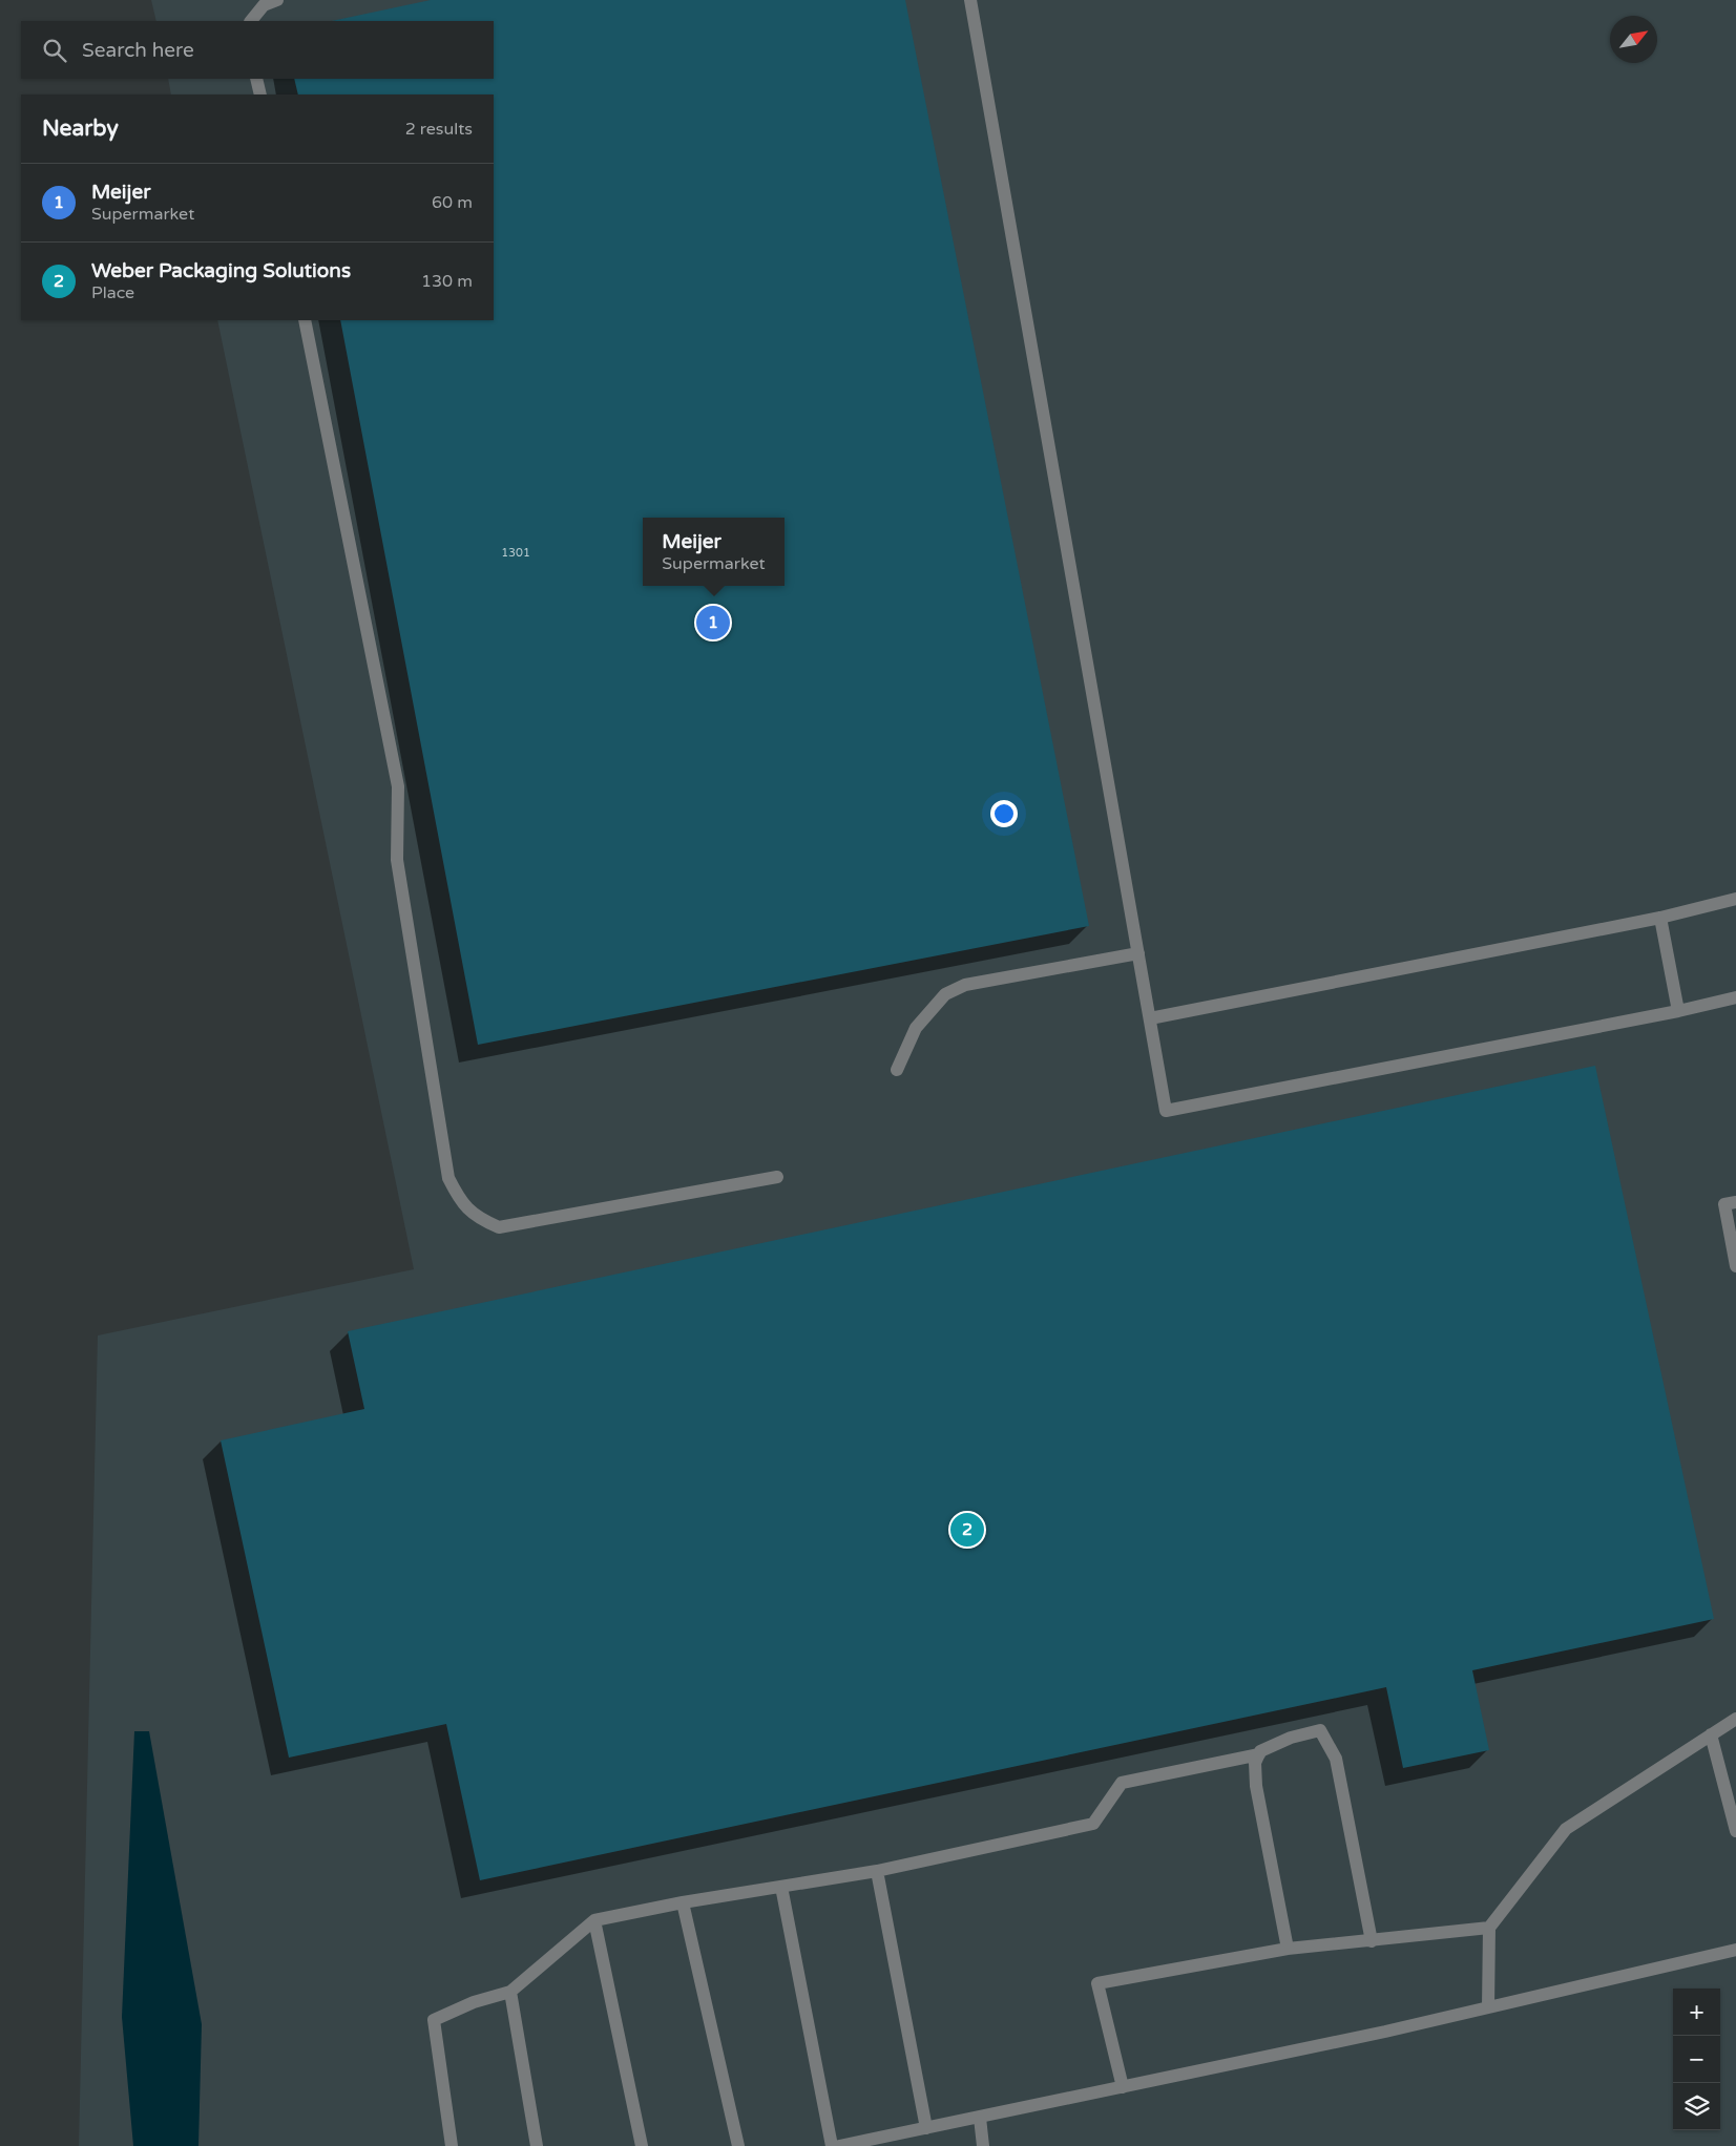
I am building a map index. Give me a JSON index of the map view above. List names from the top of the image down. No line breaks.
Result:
{"house_numbers":["1301"],"north":"top right","page":{"search":"Search here","heading":["Nearby","2 results"],"list":[{"mark":"1","name":"Meijer","note":"Supermarket","value":"60 m"},{"mark":"2","name":"Weber Packaging Solutions","note":"Place","value":"130 m"}],"popup":["Meijer","Supermarket"],"pins":["1","2"],"map_buttons":["+","−"]}}
